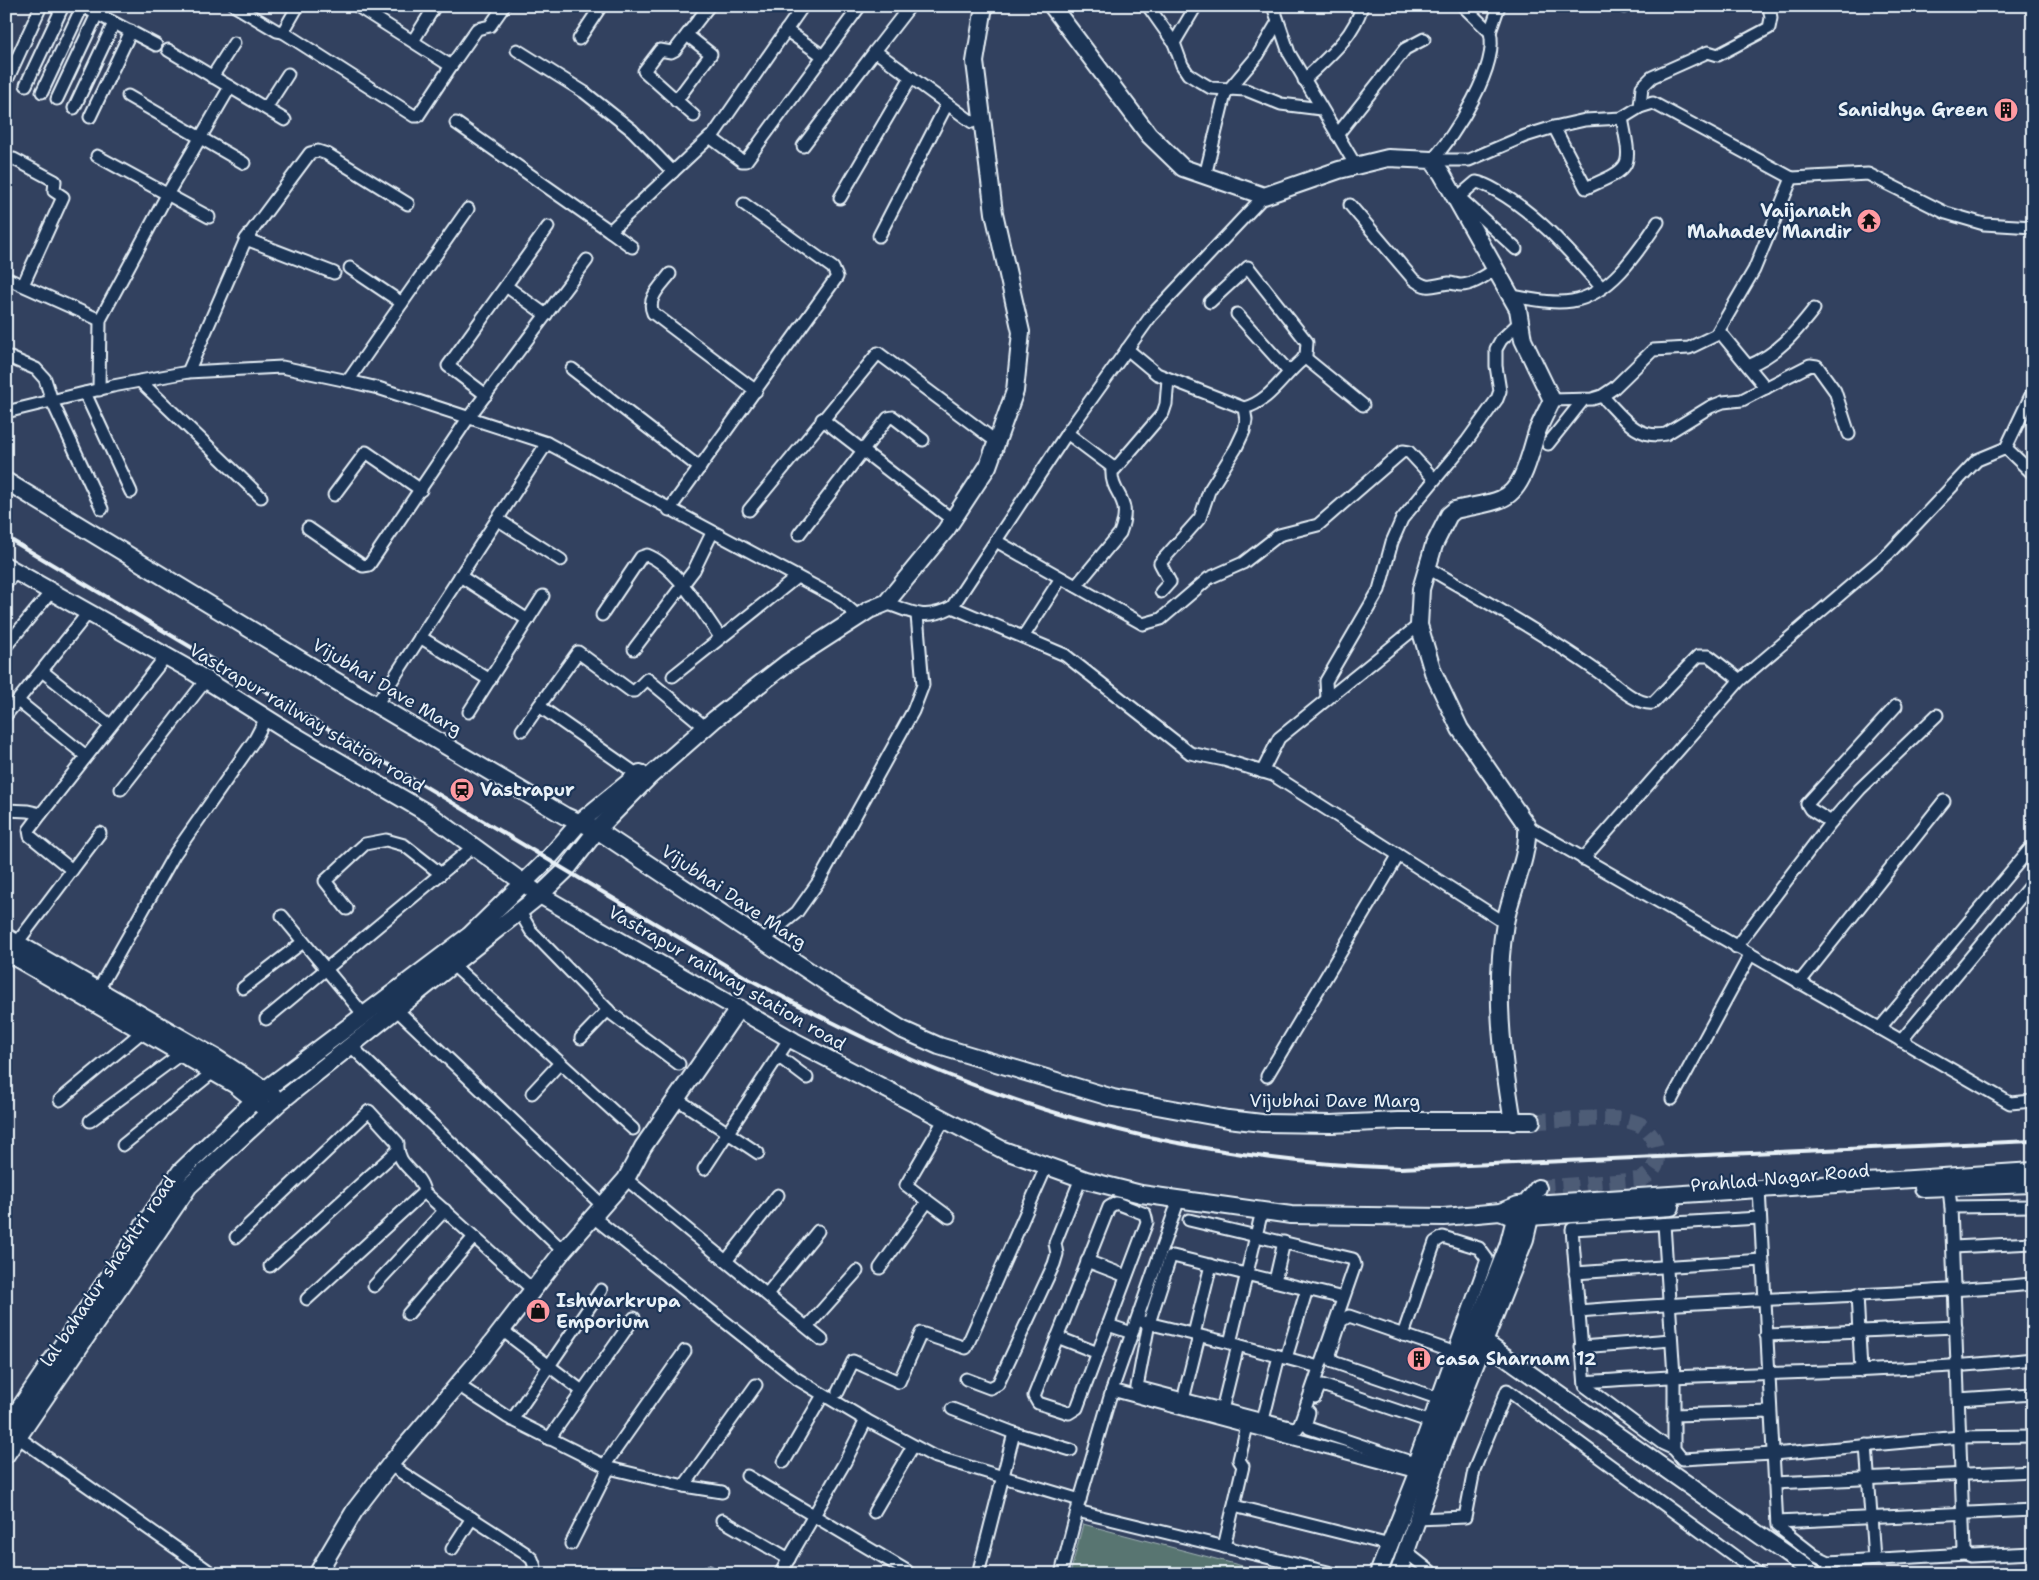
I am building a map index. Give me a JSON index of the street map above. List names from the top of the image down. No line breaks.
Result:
{"streets":{"street":["Vijubhai Dave Marg","Vastrapur railway station road","Prahlad Nagar Road","lal bahadur shashtri road"]},"crossings":[["Vijubhai Dave Marg","lal bahadur shashtri road"],["Vastrapur railway station road","Prahlad Nagar Road"],["Vastrapur railway station road","lal bahadur shashtri road"]],"places":{"building":["Sanidhya Green","casa Sharnam 12"],"temple":["Vaijanath Mahadev Mandir"],"station":["Vastrapur"],"shop":["Ishwarkrupa Emporium"]}}
